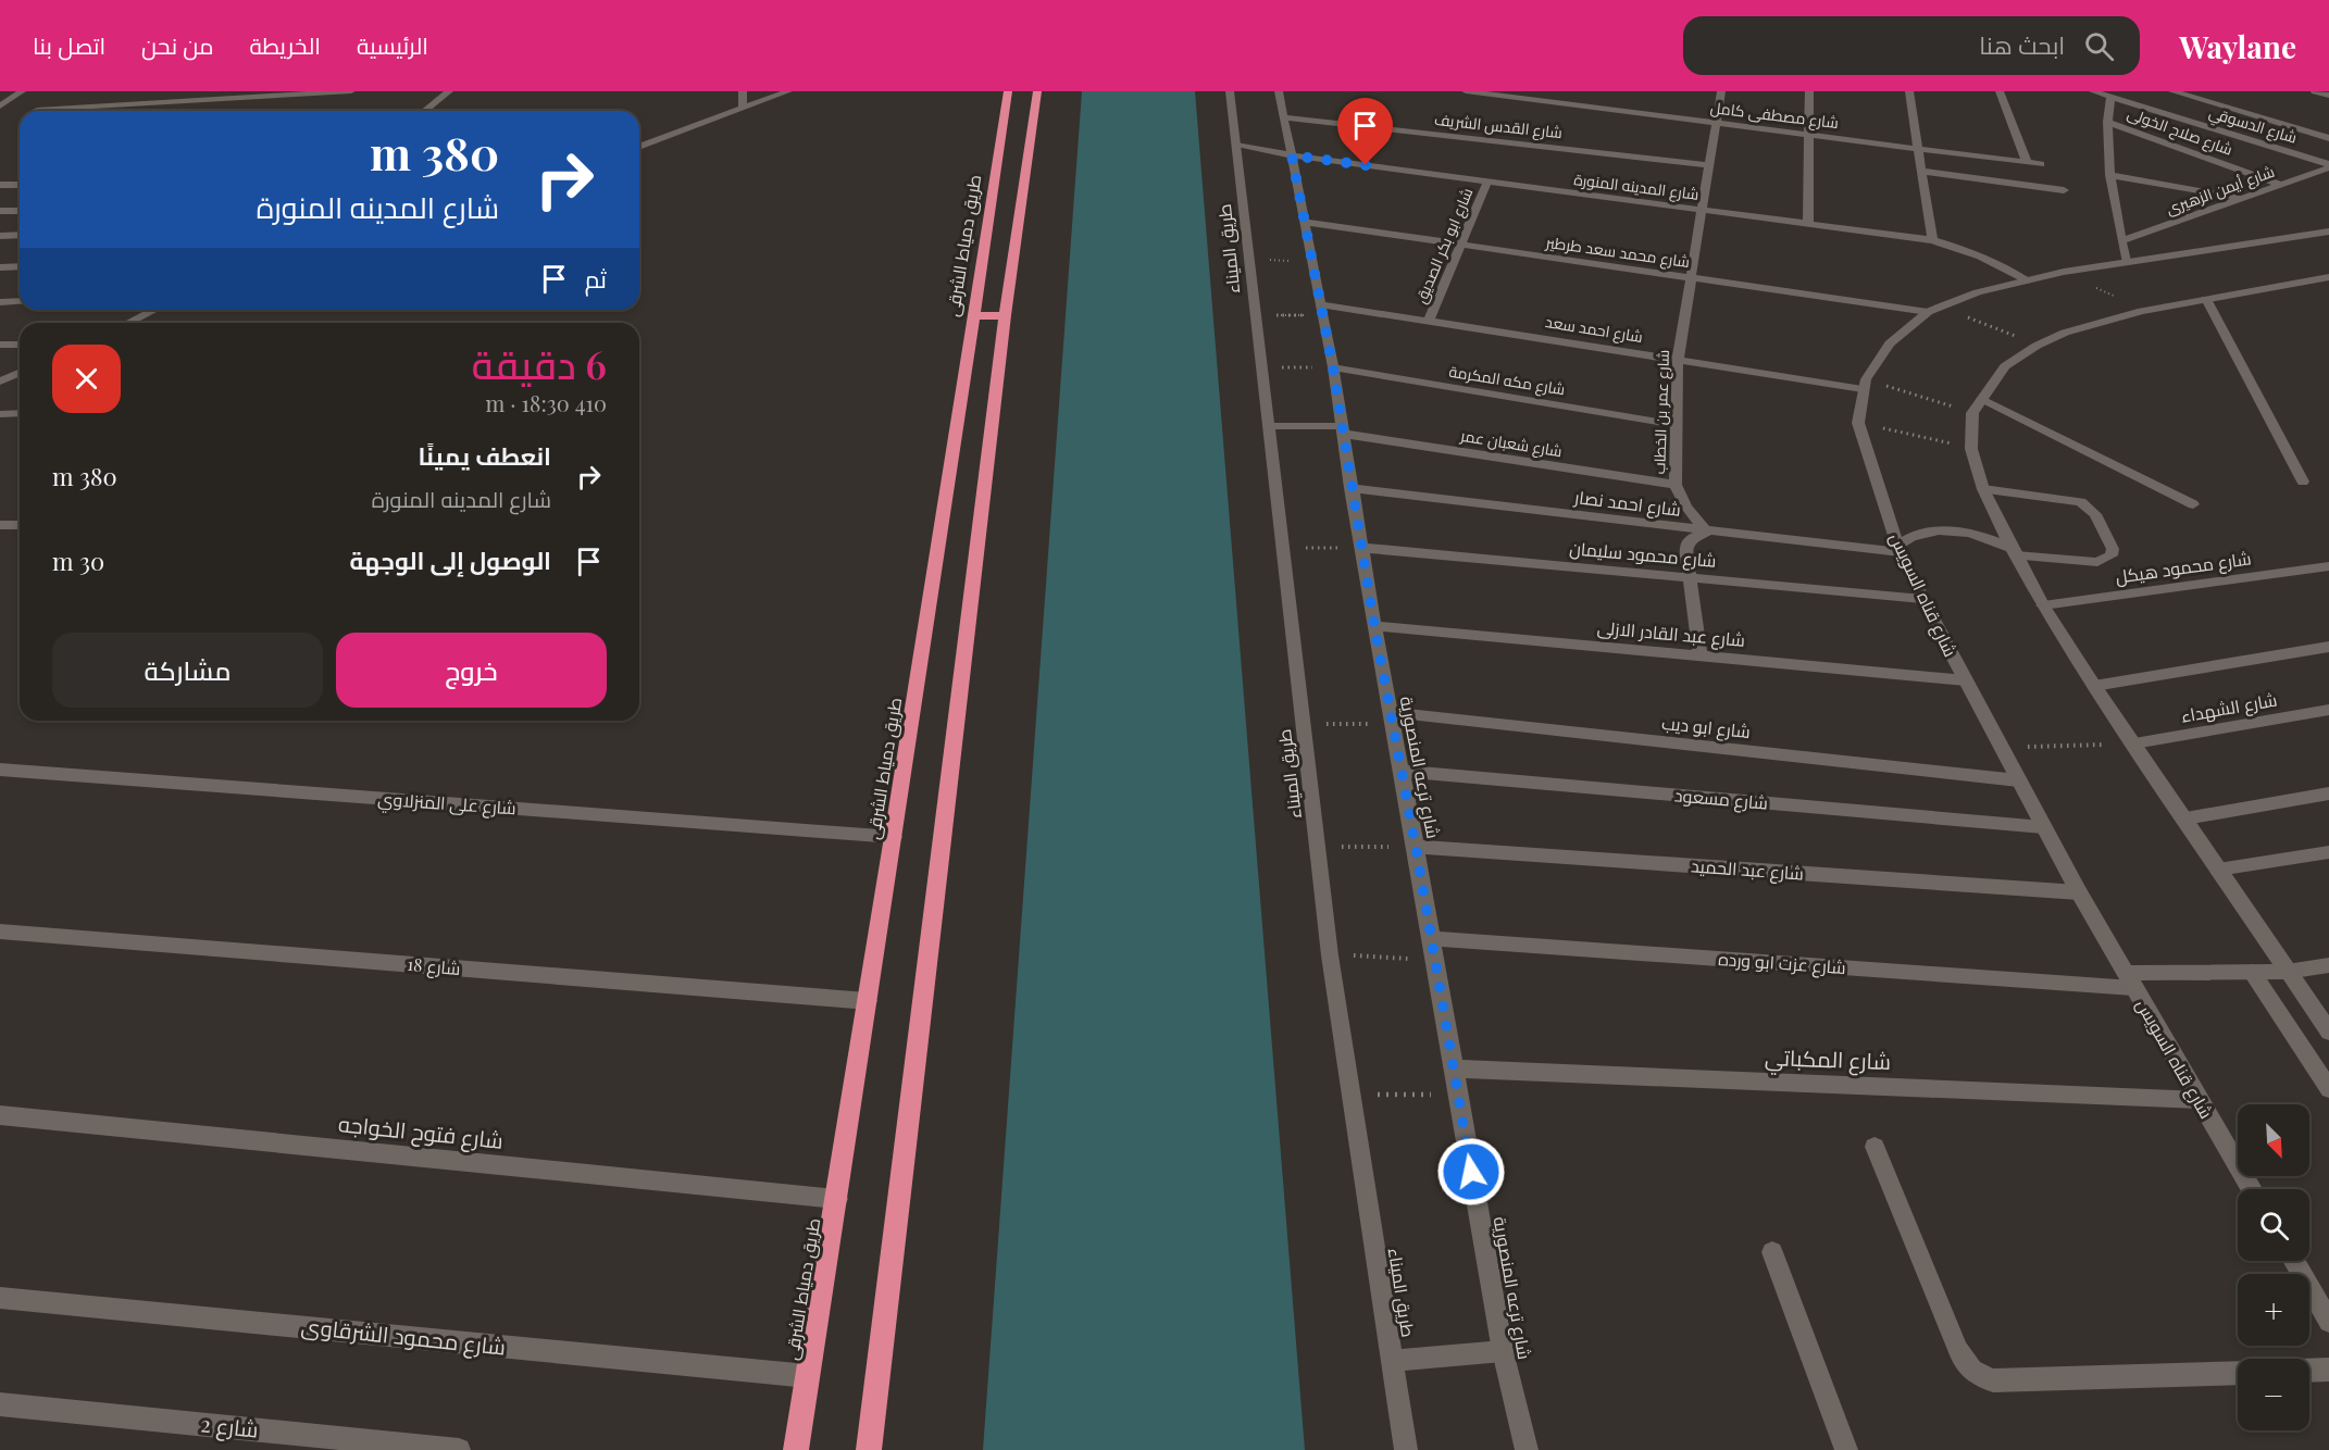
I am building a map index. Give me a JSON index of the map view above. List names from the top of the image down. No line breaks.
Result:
{"streets":{"highway":["طريق دمياط الشرقى"],"street":["شارع مصطفى كامل","شارع الدسوقي","شارع القدس الشريف","شارع صلاح الخولى","شارع المدينه المنورة","شارع أيمن الزهيرى","شارع ابو بكر الصديق","طريق الميناء","شارع محمد سعد طرطير","شارع احمد سعد","شارع مكه المكرمة","شارع عمر بن الخطاب","شارع شعبان عمر","شارع احمد نصار","شارع محمود سليمان","شارع محمود هيكل","شارع قناه السويس","شارع عبد القادر الازلى","شارع الشهداء","شارع ابو ديب","شارع ترعه المنصورية","شارع مسعود","شارع على المنزلاوي","شارع عبد الحميد","شارع عزت ابو ورده","شارع 18","شارع المكباتي","شارع فتوح الخواجه","شارع محمود الشرقاوى","شارع 2"]},"crossings":[["شارع مصطفى كامل","شارع عمر بن الخطاب"],["شارع الدسوقي","شارع أيمن الزهيرى"],["شارع القدس الشريف","شارع عمر بن الخطاب"],["شارع القدس الشريف","شارع ترعه المنصورية"],["شارع صلاح الخولى","شارع أيمن الزهيرى"],["شارع المدينه المنورة","شارع ابو بكر الصديق"],["شارع المدينه المنورة","طريق الميناء"],["شارع المدينه المنورة","شارع عمر بن الخطاب"],["شارع المدينه المنورة","شارع قناه السويس"],["شارع المدينه المنورة","شارع ترعه المنصورية"],["طريق دمياط الشرقى","شارع على المنزلاوي"],["طريق دمياط الشرقى","شارع 18"],["طريق دمياط الشرقى","شارع فتوح الخواجه"],["طريق دمياط الشرقى","شارع محمود الشرقاوى"],["شارع ابو بكر الصديق","شارع محمد سعد طرطير"],["شارع ابو بكر الصديق","شارع احمد سعد"],["طريق الميناء","شارع شعبان عمر"],["شارع محمد سعد طرطير","شارع عمر بن الخطاب"],["شارع محمد سعد طرطير","شارع قناه السويس"],["شارع محمد سعد طرطير","شارع ترعه المنصورية"],["شارع احمد سعد","شارع عمر بن الخطاب"],["شارع احمد سعد","شارع قناه السويس"],["شارع احمد سعد","شارع ترعه المنصورية"],["شارع مكه المكرمة","شارع عمر بن الخطاب"],["شارع مكه المكرمة","شارع ترعه المنصورية"],["شارع عمر بن الخطاب","شارع شعبان عمر"],["شارع عمر بن الخطاب","شارع احمد نصار"],["شارع شعبان عمر","شارع ترعه المنصورية"],["شارع احمد نصار","شارع قناه السويس"],["شارع احمد نصار","شارع ترعه المنصورية"],["شارع محمود سليمان","شارع قناه السويس"],["شارع محمود سليمان","شارع ترعه المنصورية"],["شارع قناه السويس","شارع عبد القادر الازلى"],["شارع قناه السويس","شارع ابو ديب"],["شارع قناه السويس","شارع مسعود"],["شارع قناه السويس","شارع عبد الحميد"],["شارع قناه السويس","شارع عزت ابو ورده"],["شارع قناه السويس","شارع المكباتي"],["شارع عبد القادر الازلى","شارع ترعه المنصورية"],["شارع ابو ديب","شارع ترعه المنصورية"],["شارع ترعه المنصورية","شارع مسعود"],["شارع ترعه المنصورية","شارع عبد الحميد"],["شارع ترعه المنصورية","شارع عزت ابو ورده"],["شارع ترعه المنصورية","شارع المكباتي"]],"north":"bottom right","page":{"header":"Waylane","search":"ابحث هنا","nav":["الرئيسية","الخريطة","من نحن","اتصل بنا"],"turn":["380 m","شارع المدينه المنورة"],"then":"ثم","heading":["6 دقيقة","410 m · 18:30"],"list":[{"name":"انعطف يمينًا","note":"شارع المدينه المنورة","value":"380 m"},{"name":"الوصول إلى الوجهة","value":"30 m"}],"buttons":["خروج","مشاركة"],"map_buttons":["+","−"]}}
